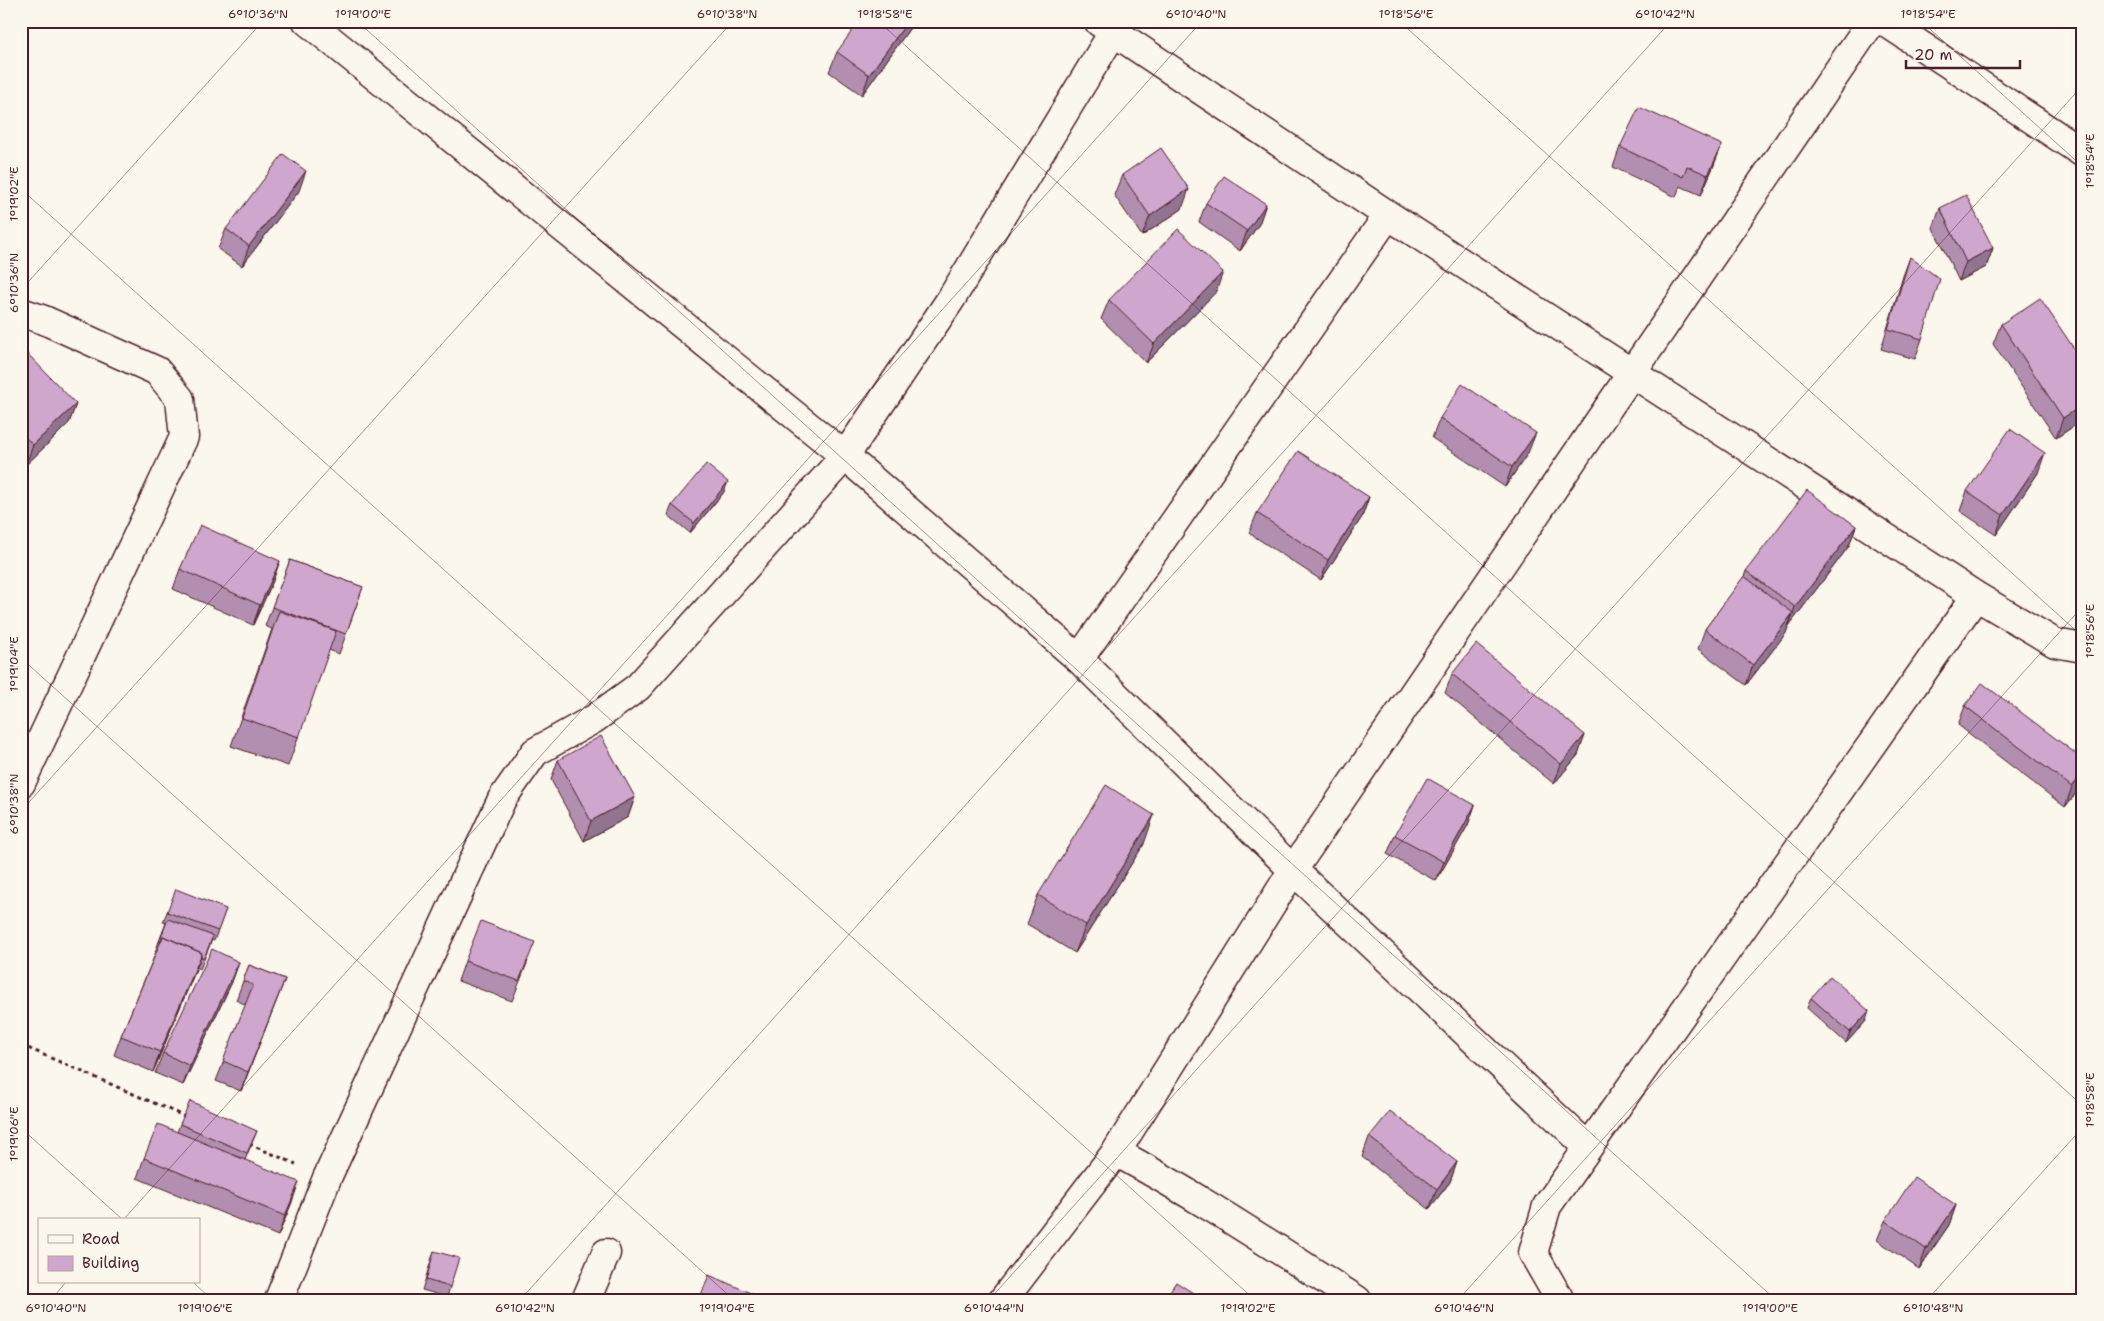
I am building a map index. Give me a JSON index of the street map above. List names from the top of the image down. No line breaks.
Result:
{"legend":["Road","Building"],"scale_bar":"20 m","coordinates":["6°10'36\"N","1°19'00\"E","6°10'38\"N","1°18'58\"E","6°10'40\"N","1°18'56\"E","6°10'42\"N","1°18'54\"E","1°19'02\"E","1°19'04\"E","1°19'06\"E","6°10'44\"N","6°10'46\"N","6°10'48\"N"]}
